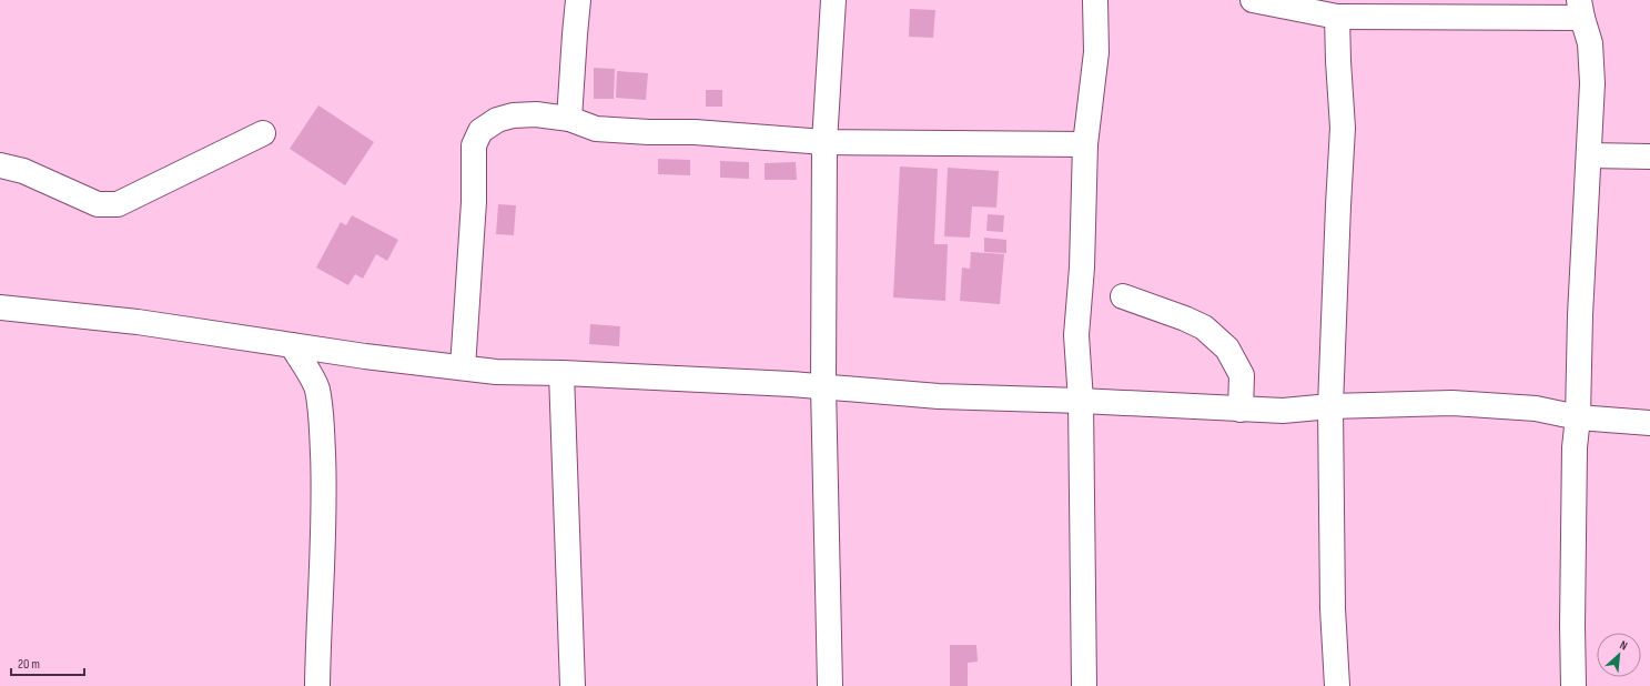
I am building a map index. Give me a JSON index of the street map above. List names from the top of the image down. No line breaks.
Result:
{"scale_bar":"20 m","north":"top right"}
